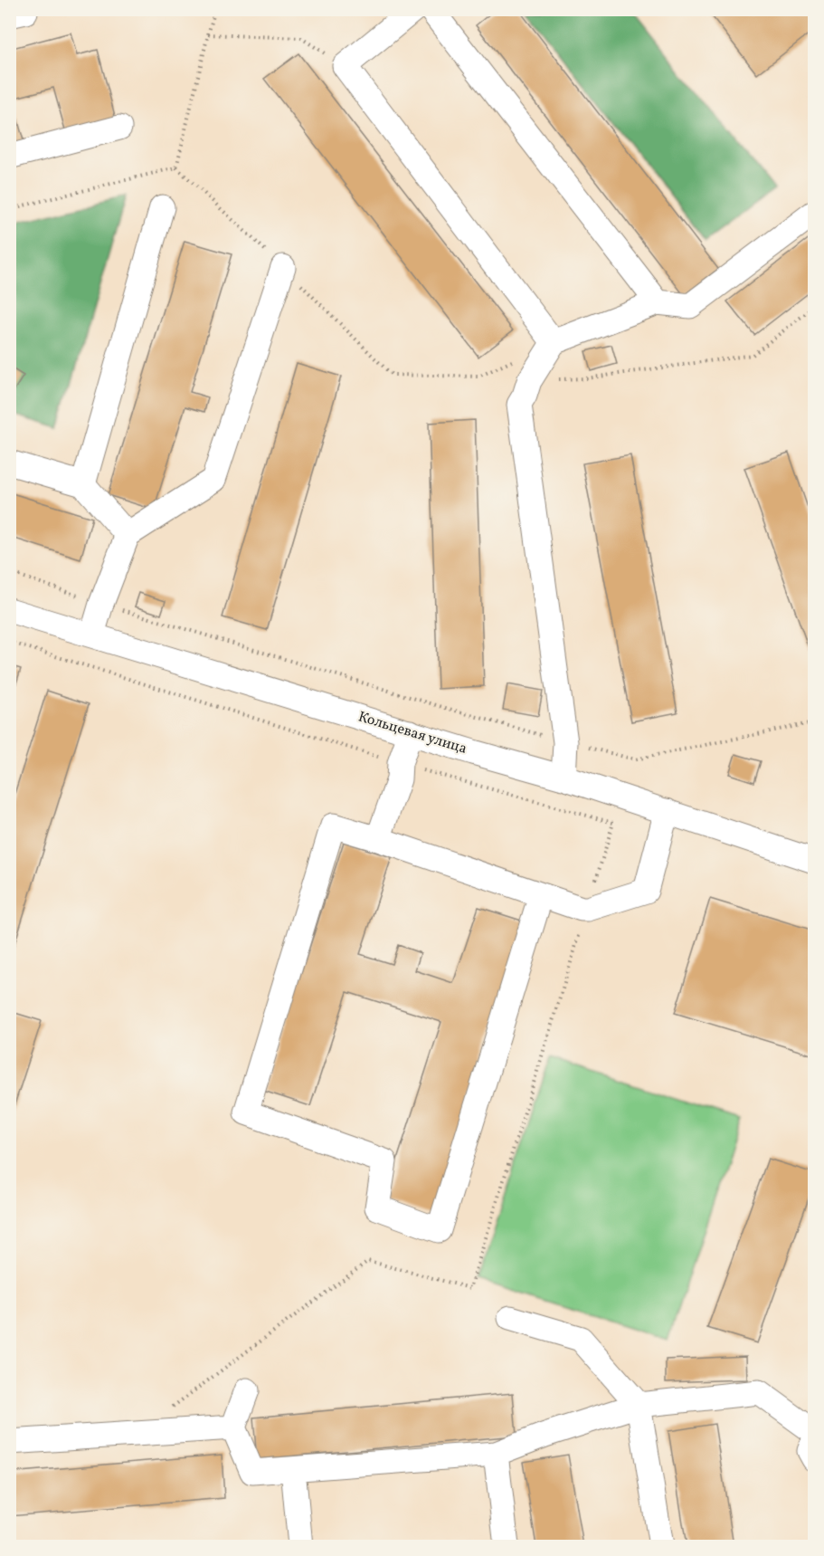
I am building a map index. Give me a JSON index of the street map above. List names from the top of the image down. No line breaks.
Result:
{"streets":{"street":["Кольцевая улица"]}}
